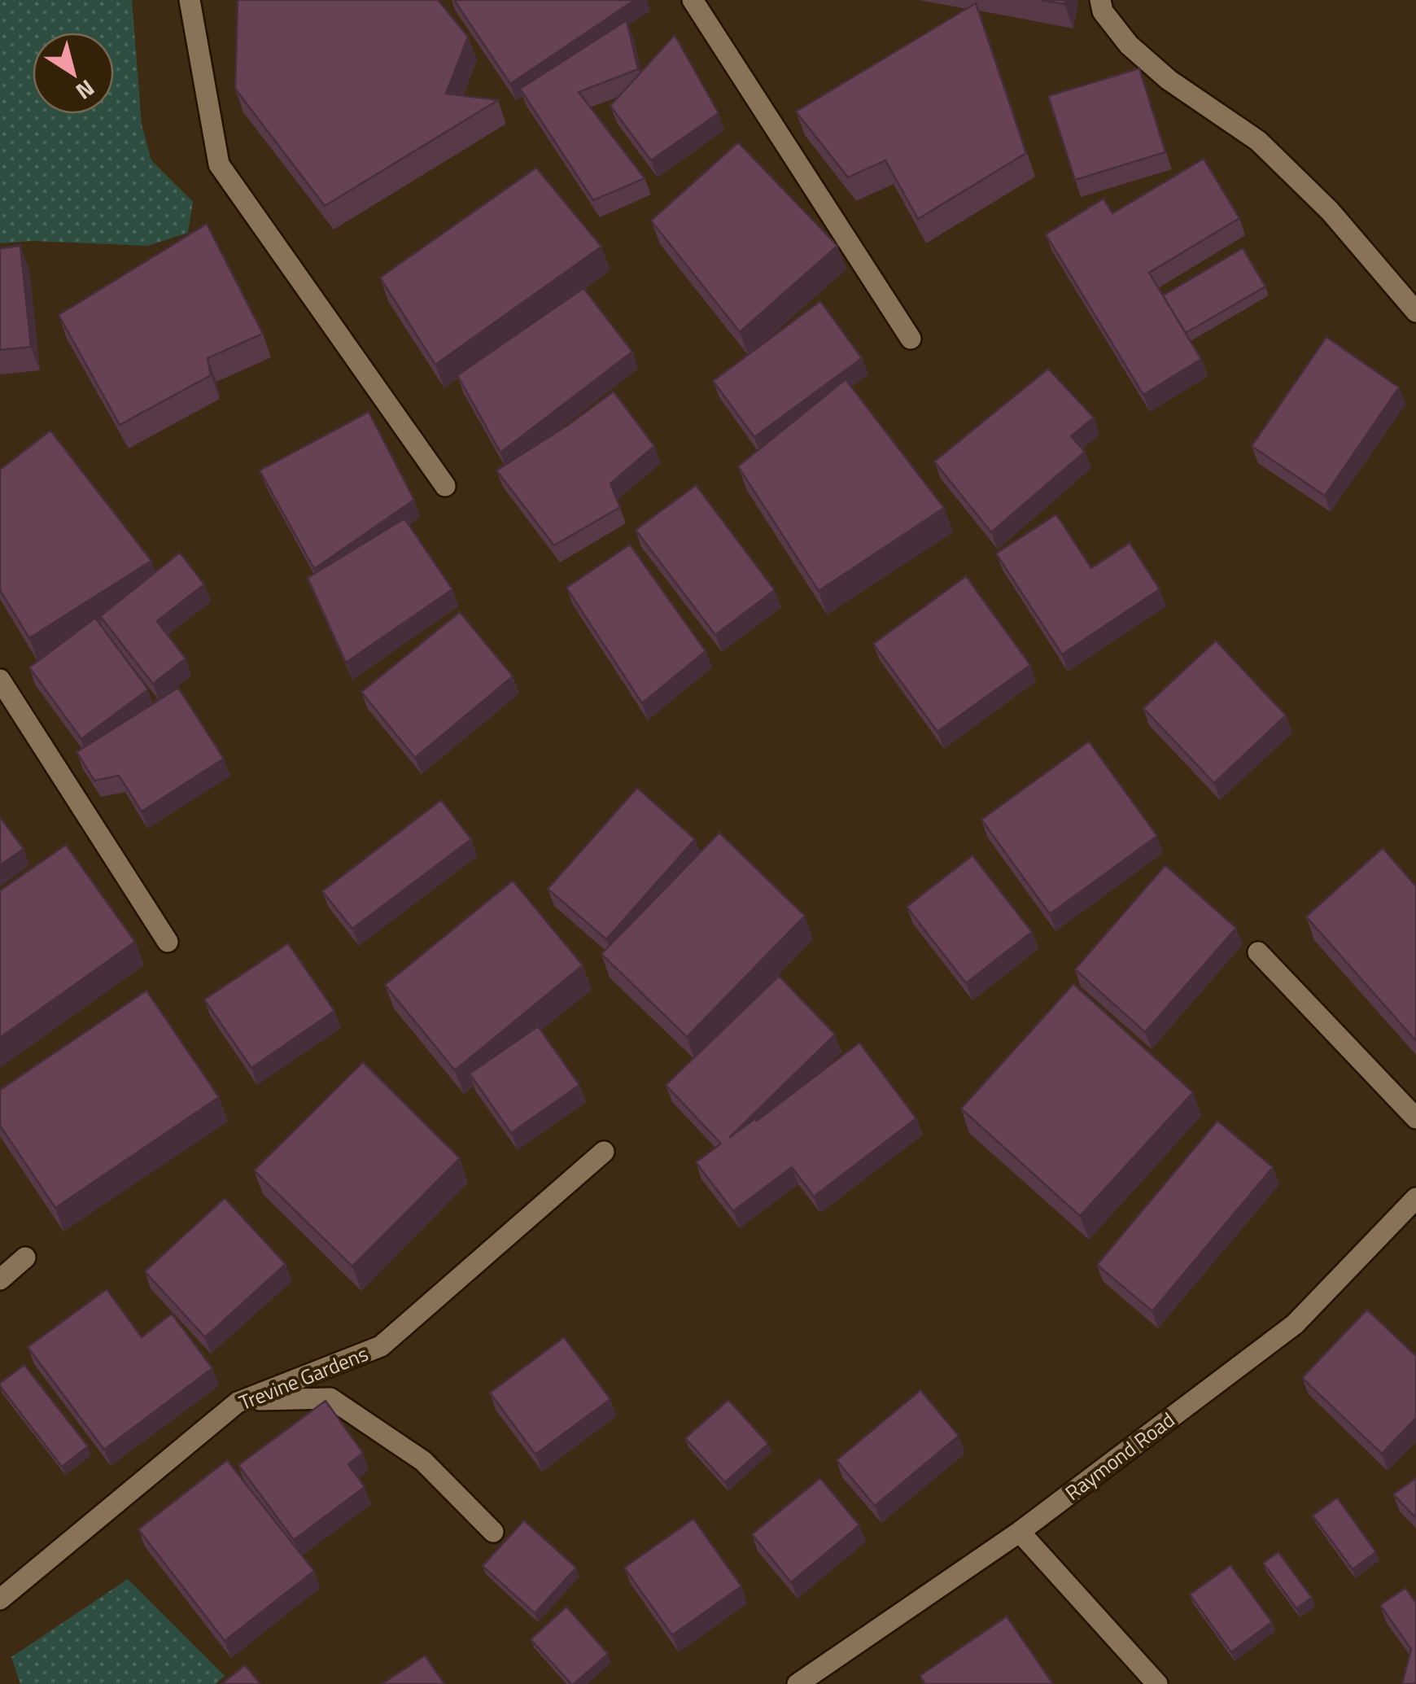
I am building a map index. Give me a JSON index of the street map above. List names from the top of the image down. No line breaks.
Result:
{"streets":{"street":["Trevine Gardens","Raymond Road"]},"north":"bottom right"}
